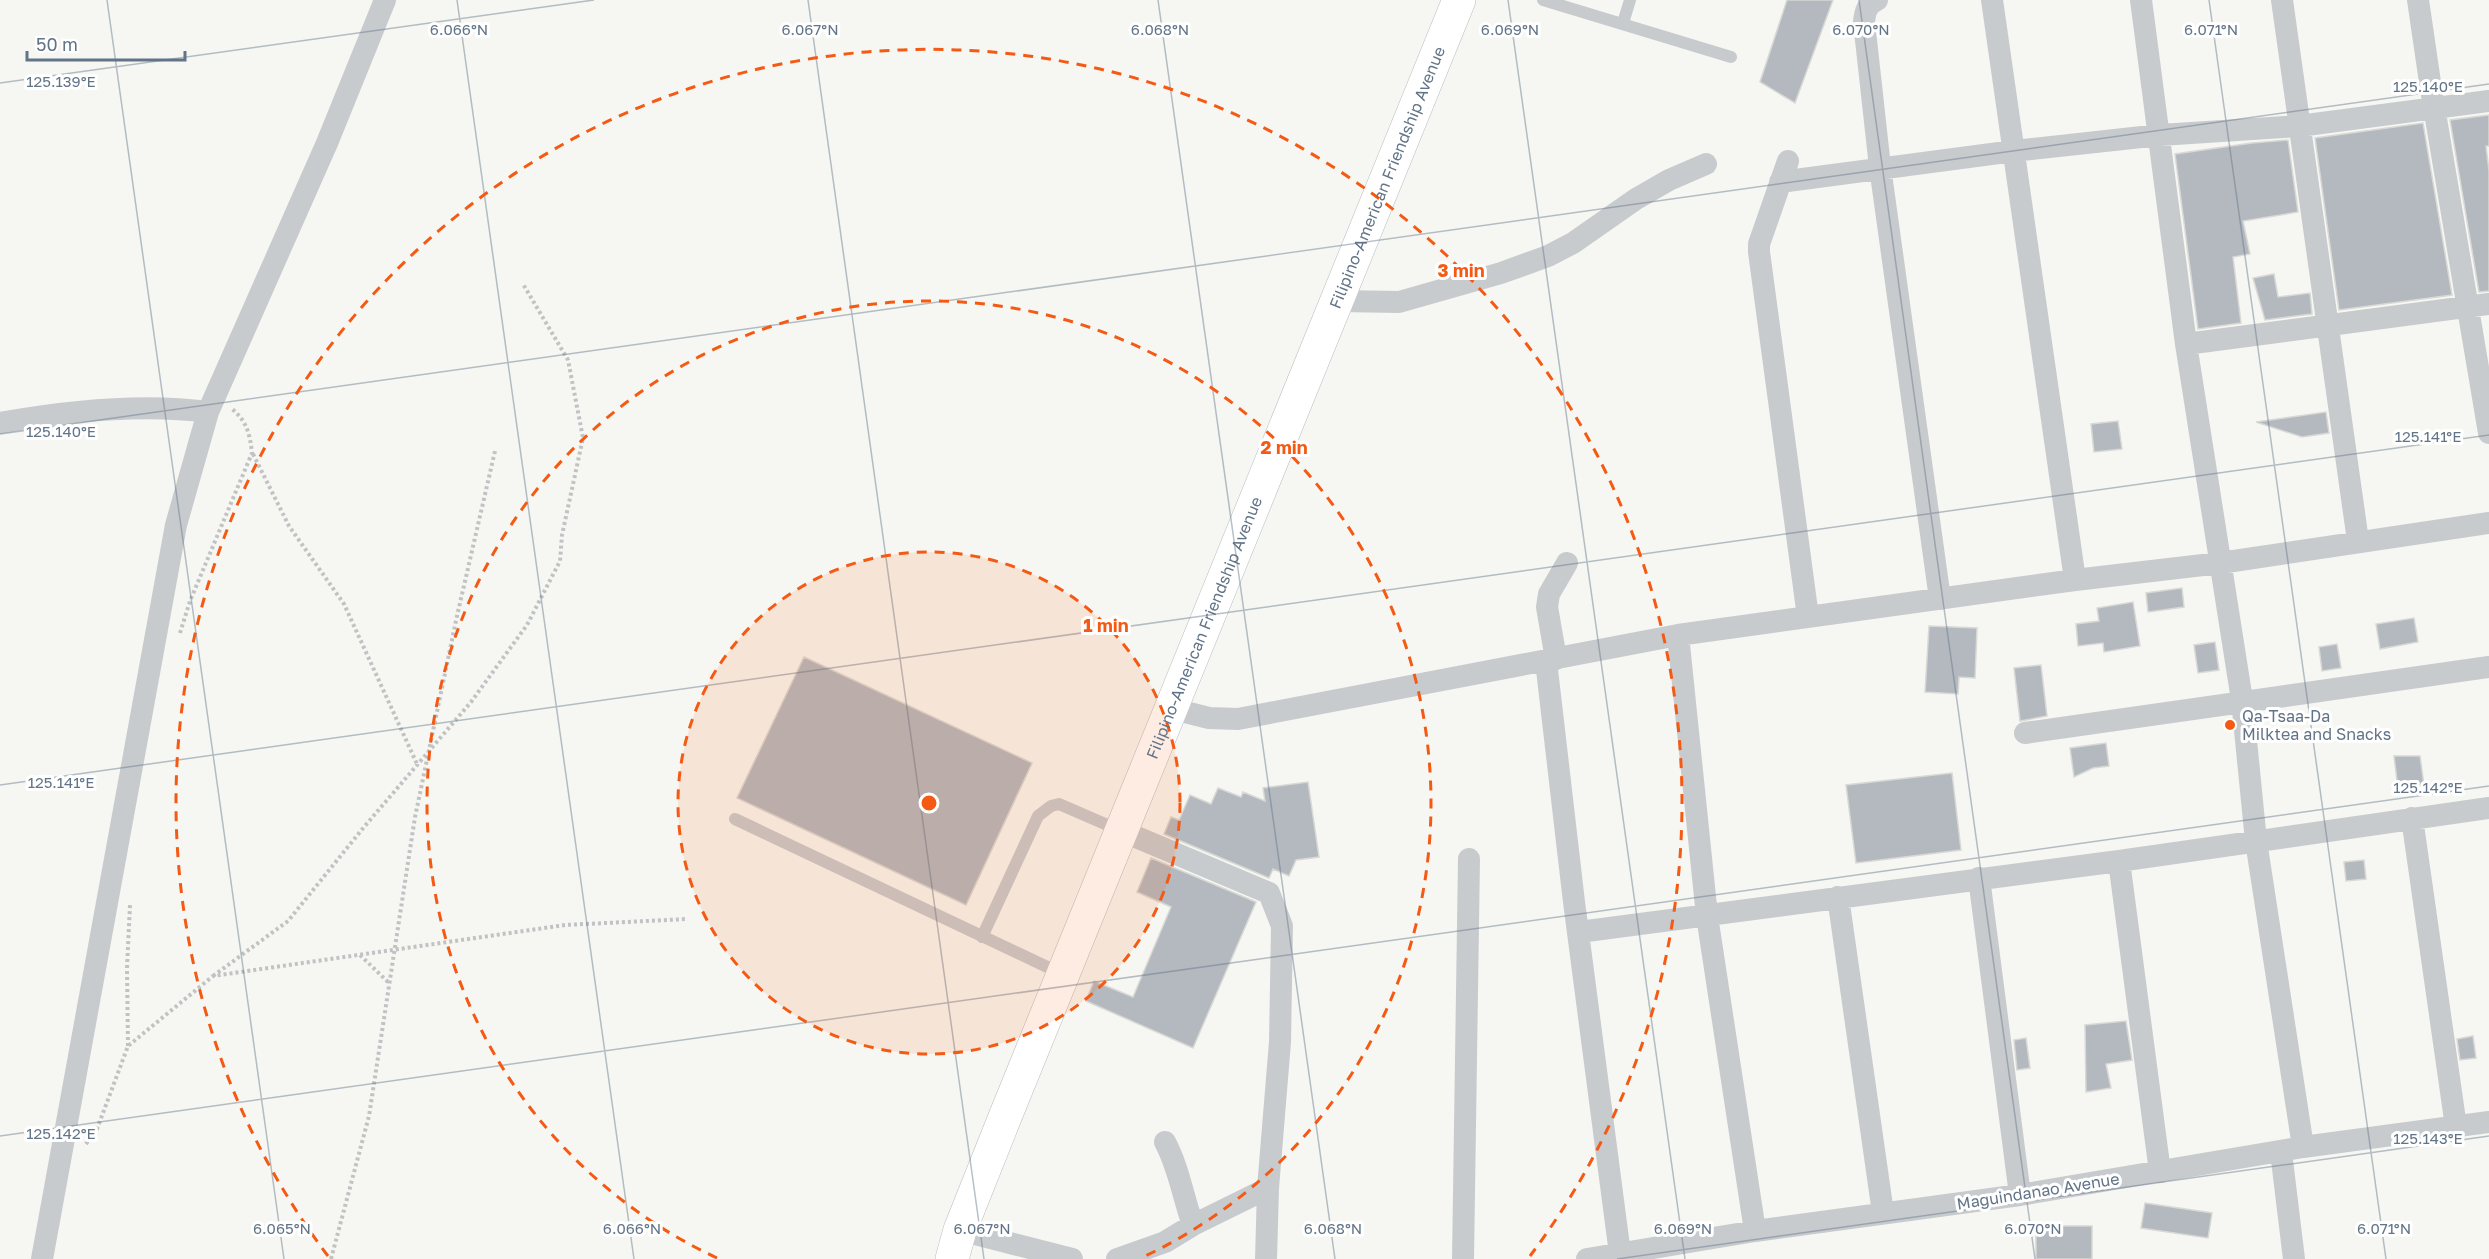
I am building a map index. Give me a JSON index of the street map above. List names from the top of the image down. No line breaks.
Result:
{"streets":{"main road":["Filipino-American Friendship Avenue"],"street":["Maguindanao Avenue"]},"places":["Qa-Tsaa-Da Milktea and Snacks"],"scale_bar":"50 m","coordinates":["6.066°N","6.067°N","6.068°N","6.069°N","6.070°N","6.071°N","125.139°E","125.140°E","125.141°E","125.142°E","125.143°E","6.065°N"],"rings":["3 min","2 min","1 min"]}
